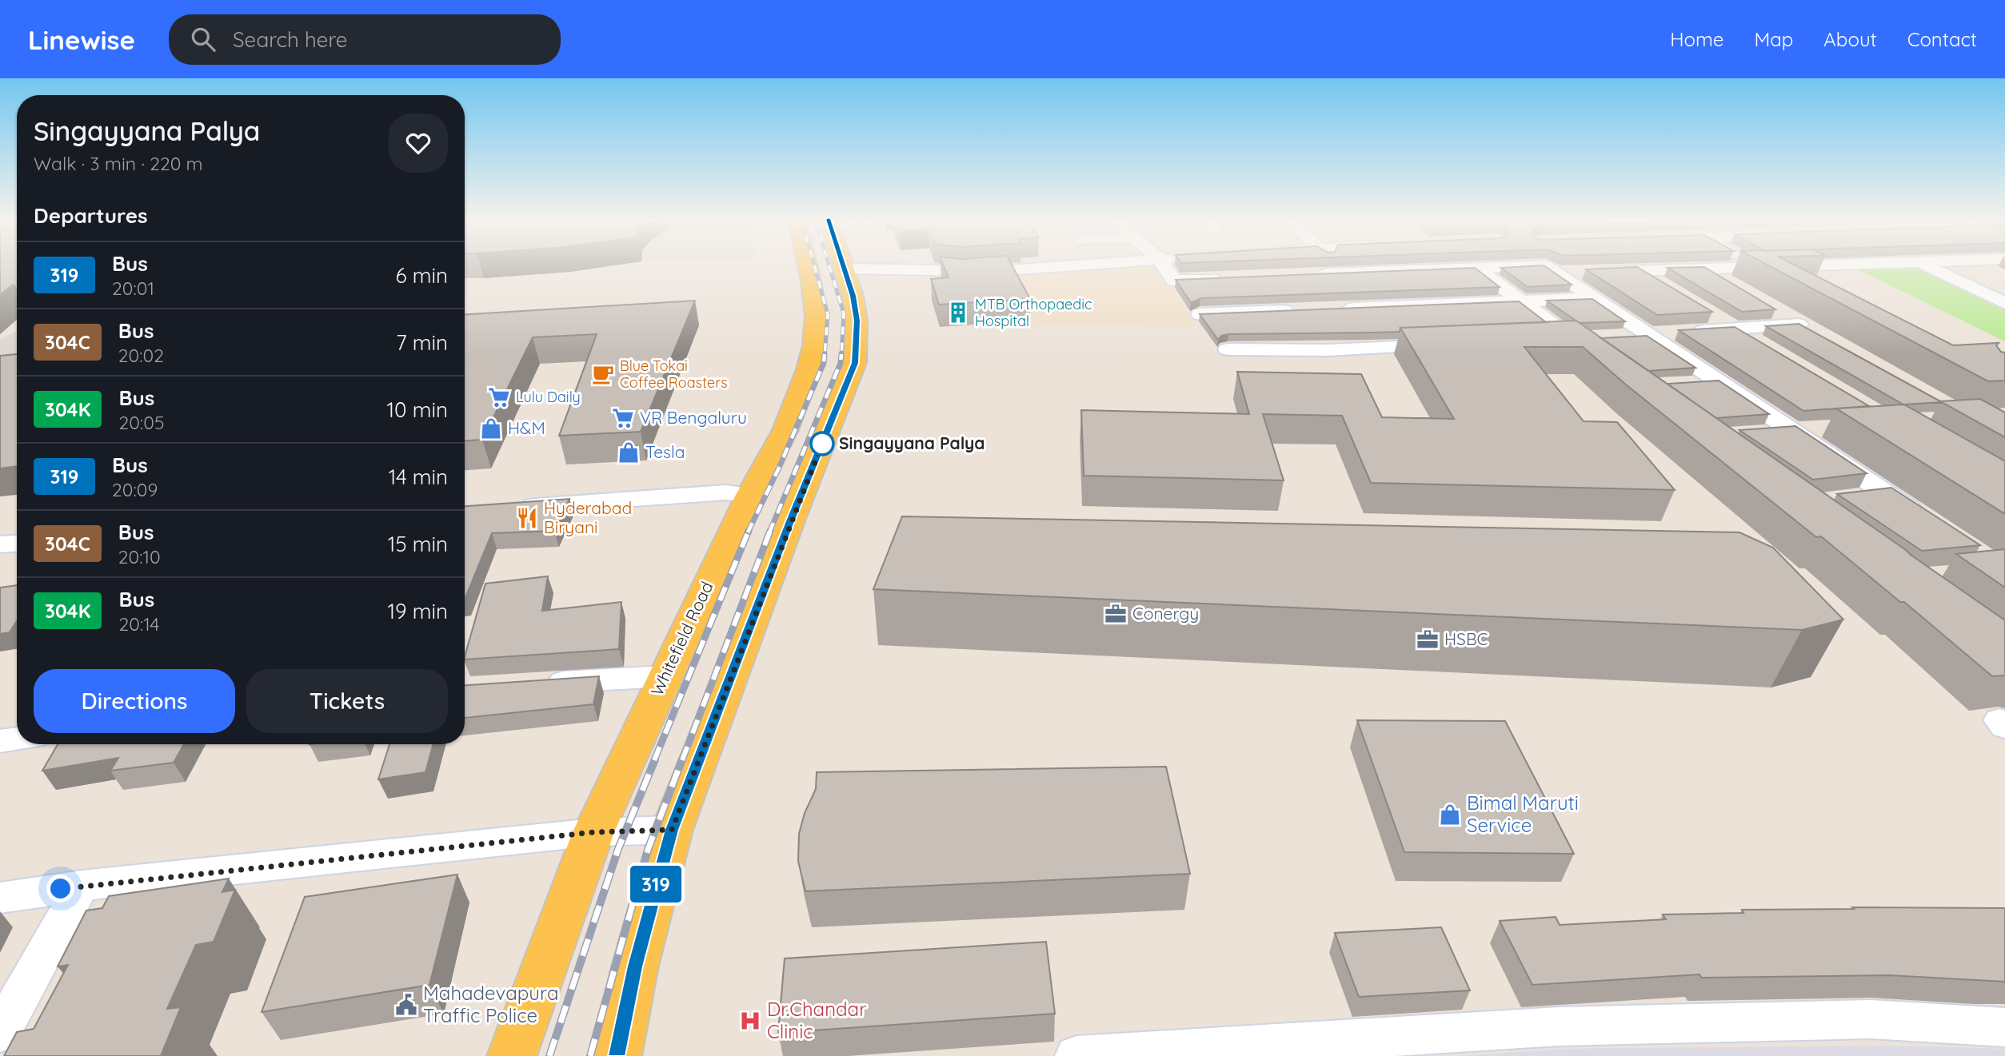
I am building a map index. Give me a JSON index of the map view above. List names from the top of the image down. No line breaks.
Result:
{"streets":{"main road":["Whitefield Road"]},"places":{"building":["MTB Orthopaedic Hospital"],"cafe":["Blue Tokai Coffee Roasters"],"supermarket":["Lulu Daily","VR Bengaluru"],"shop":["H&M","Tesla","Bimal Maruti Service"],"other":["Singayyana Palya"],"restaurant":["Hyderabad Biryani"],"office":["Conergy","HSBC"],"public building":["Mahadevapura Traffic Police"],"hospital":["Dr.Chandar Clinic"]},"lines":["bus line 319"],"page":{"header":"Linewise","search":"Search here","nav":["Home","Map","About","Contact"],"on_map":"319","heading":[["Singayyana Palya","Walk · 3 min · 220 m"],"Departures"],"list":[{"mark":"319","name":"Bus","note":"20:01","value":"6 min"},{"mark":"304C","name":"Bus","note":"20:02","value":"7 min"},{"mark":"304K","name":"Bus","note":"20:05","value":"10 min"},{"mark":"319","name":"Bus","note":"20:09","value":"14 min"},{"mark":"304C","name":"Bus","note":"20:10","value":"15 min"},{"mark":"304K","name":"Bus","note":"20:14","value":"19 min"}],"buttons":["Directions","Tickets"]}}
